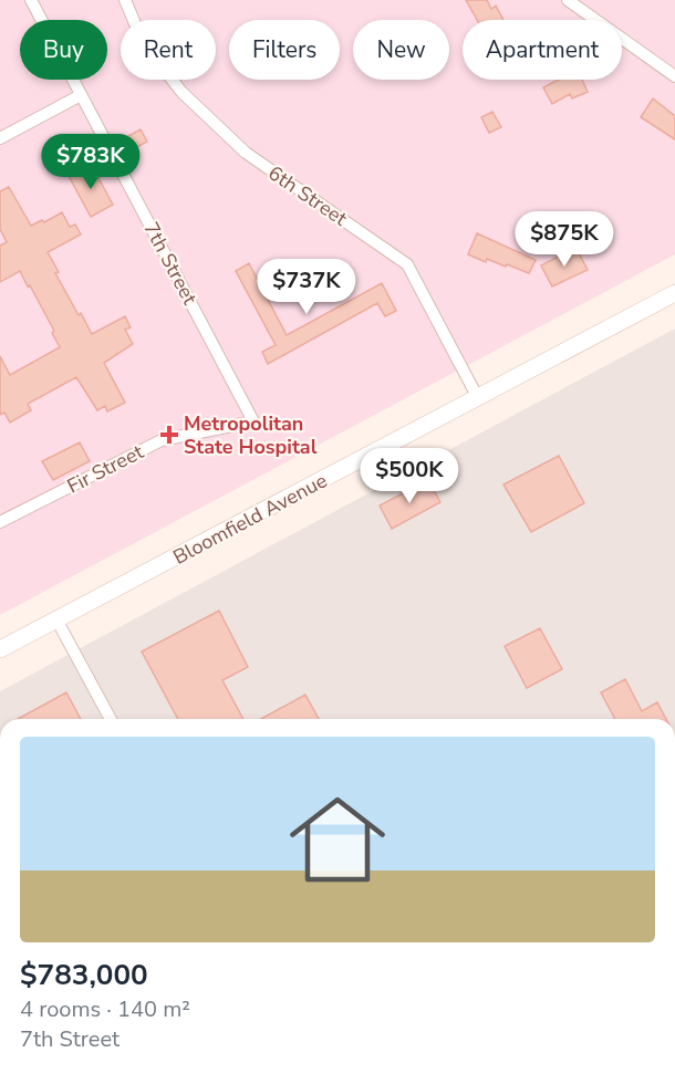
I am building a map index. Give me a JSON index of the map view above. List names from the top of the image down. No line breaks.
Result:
{"streets":{"main road":["Bloomfield Avenue"],"street":["6th Street","7th Street","Fir Street"]},"crossings":[["6th Street","Bloomfield Avenue"],["7th Street","Fir Street"]],"places":{"health":["Metropolitan State Hospital"]},"page":{"chip":["Buy","Rent","Filters","New","Apartment"],"price":["$783K","$875K","$737K","$500K"],"list":[{"name":"$783,000","note":"4 rooms · 140 m² · 7th Street"}]}}
